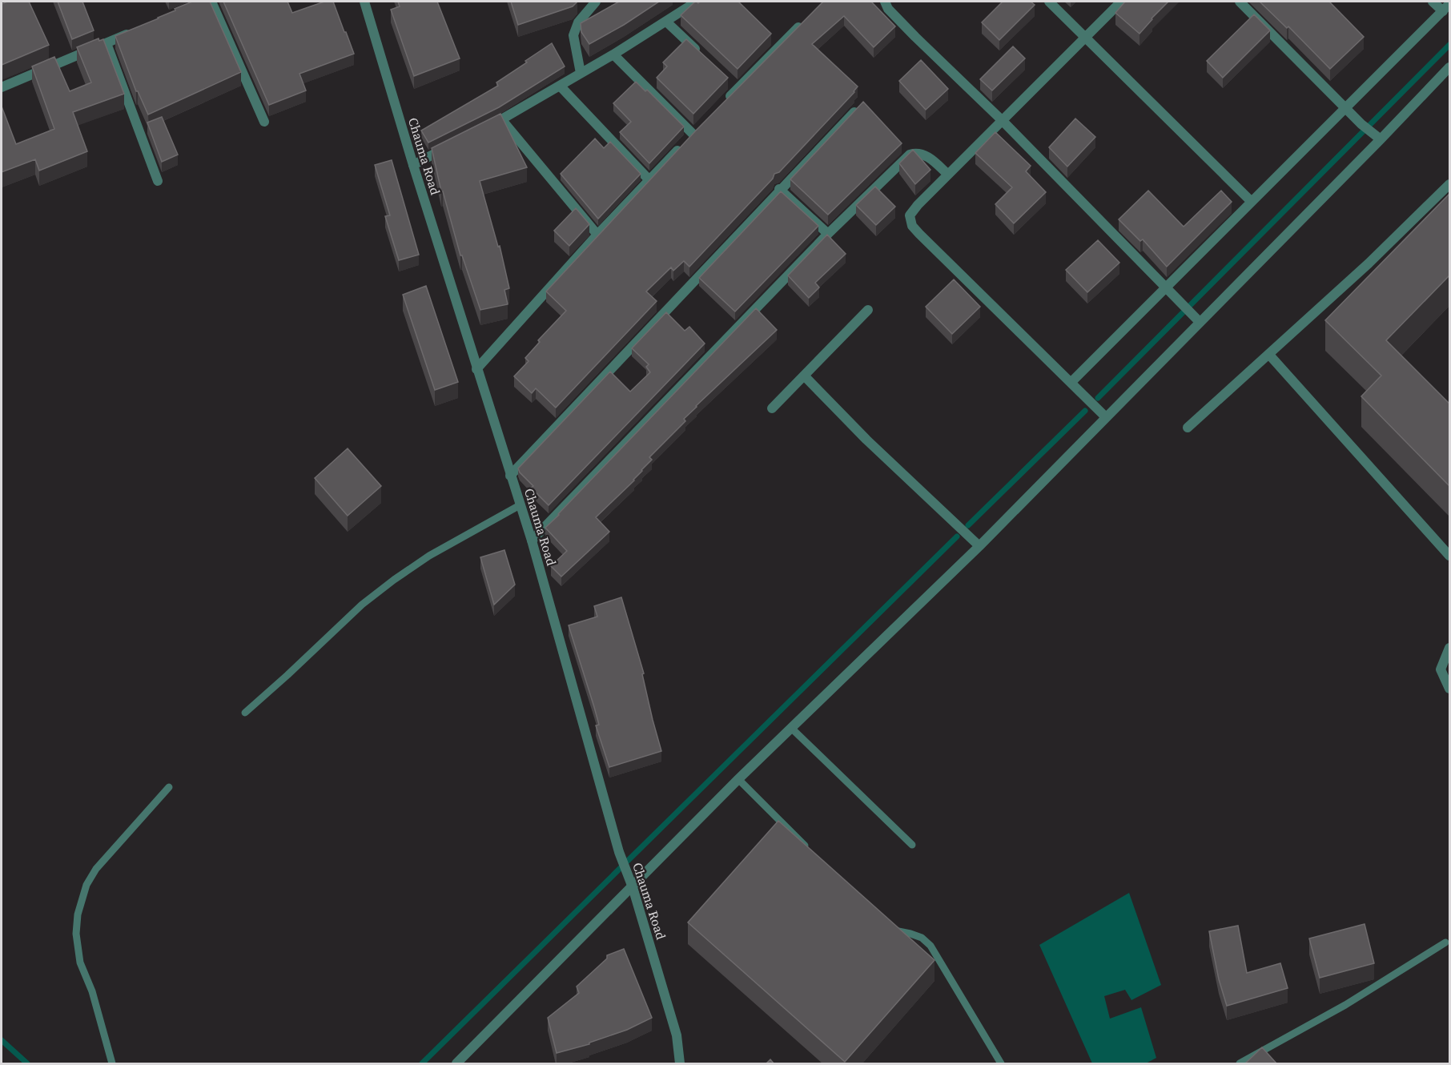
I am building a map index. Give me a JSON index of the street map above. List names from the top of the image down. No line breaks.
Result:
{"streets":{"street":["Chauma Road"]}}
